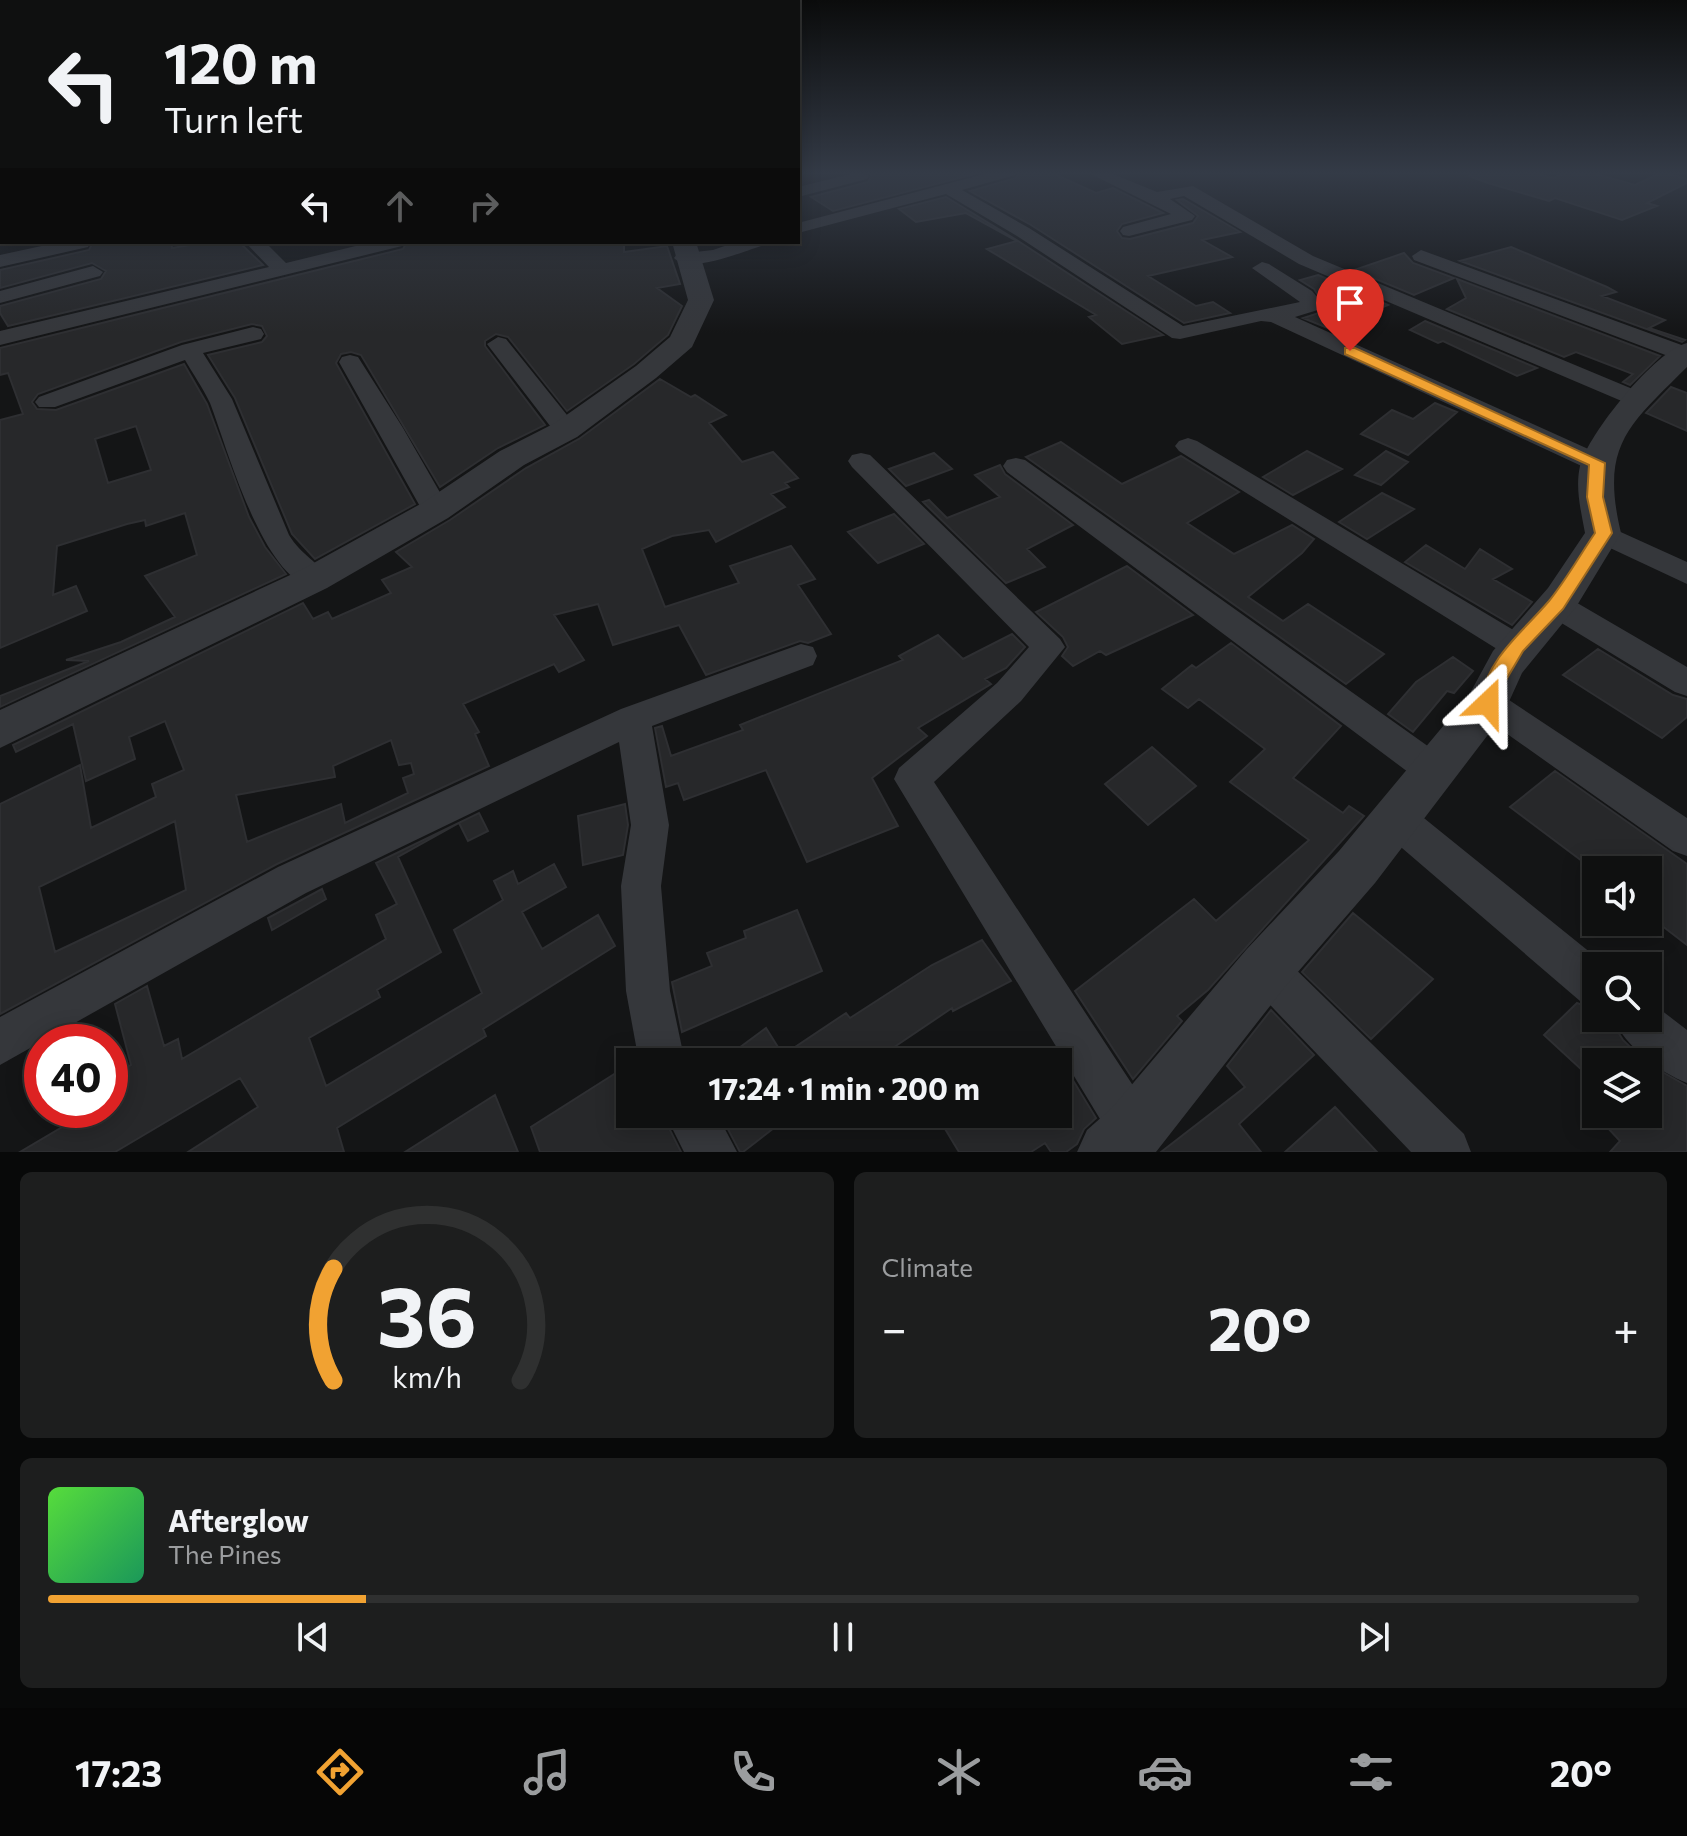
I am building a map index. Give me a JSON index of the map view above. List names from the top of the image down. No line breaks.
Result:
{"page":{"turn":["120 m","Turn left"],"limit":"40","trip":"17:24 · 1 min · 200 m","tile":"Climate","heat":["−","20°","+"],"song":["Afterglow","The Pines"],"tabs":["17:23","20°"],"gauge":["36","km/h"]}}
